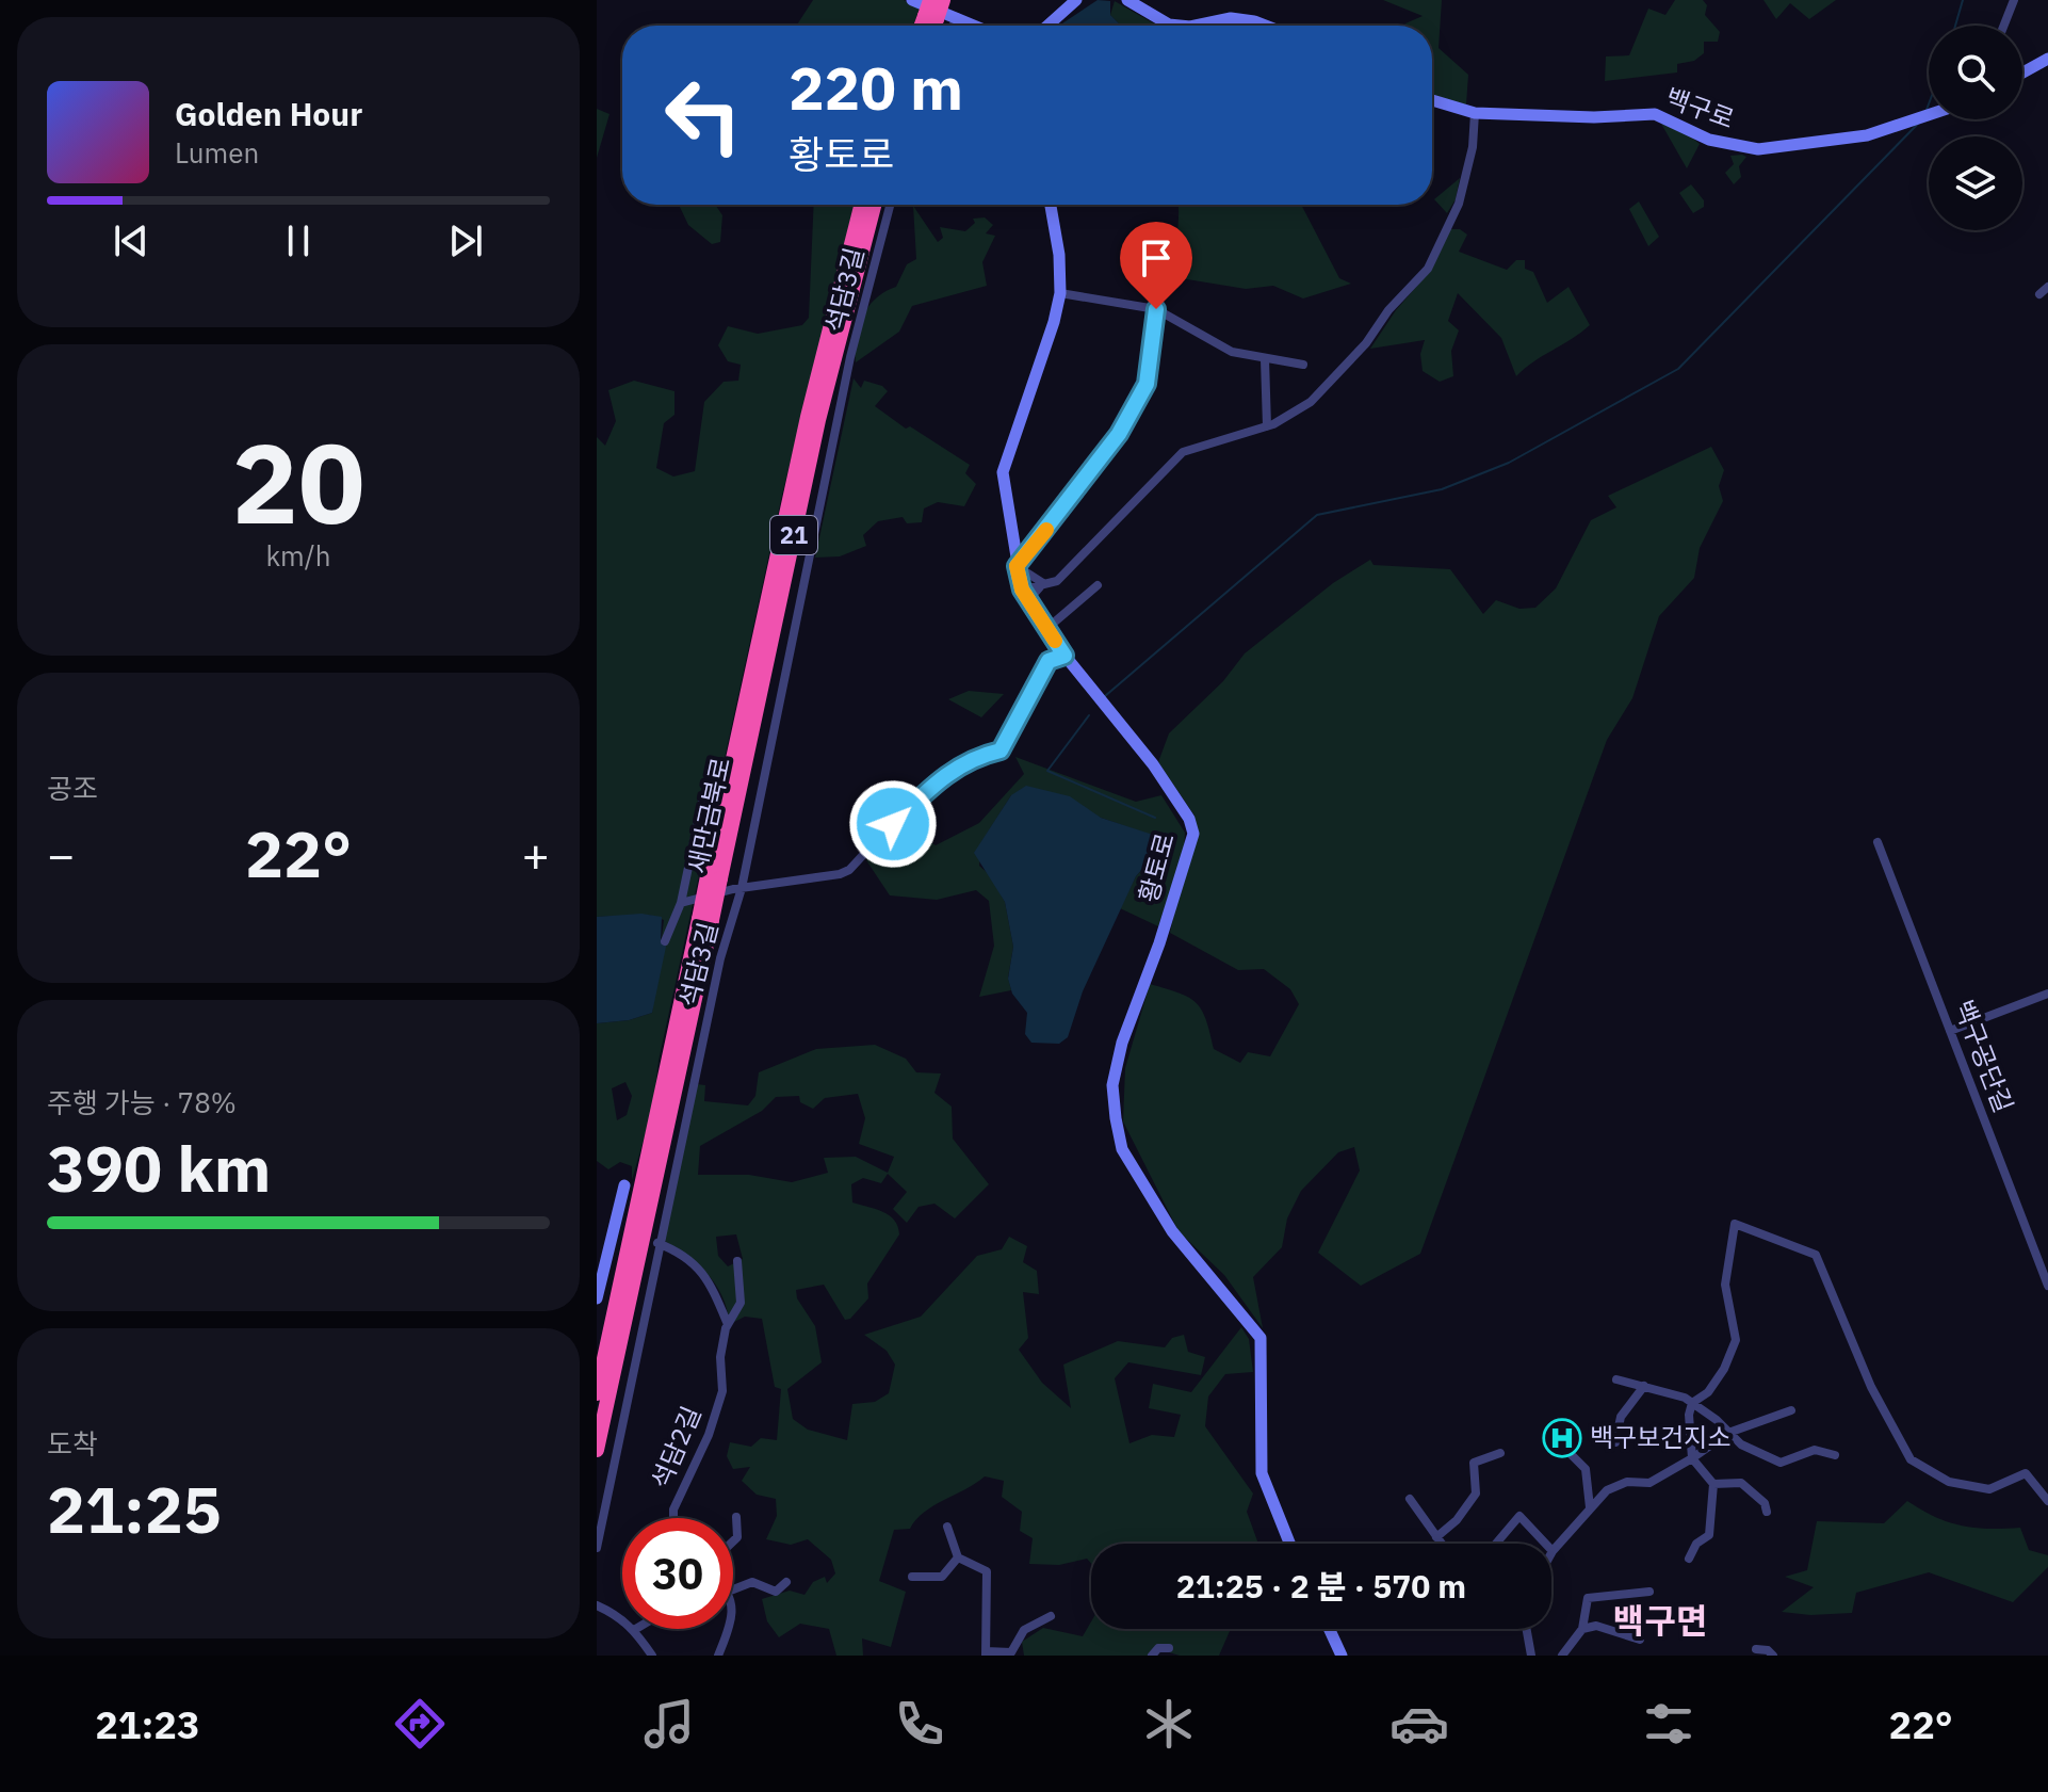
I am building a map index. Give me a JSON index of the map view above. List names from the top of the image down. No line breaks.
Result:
{"streets":{"highway":["21","새만금북로"],"main road":["백구로","황토로"],"street":["석담3길","백구공단길","석담2길"]},"districts":["백구면"],"places":{"hospital":["백구보건지소"]},"page":{"turn":["220 m","황토로"],"song":["Golden Hour","Lumen"],"tile":[["20","km/h"],"공조",["주행 가능 · 78%","390 km"],["도착","21:25"]],"heat":["−","22°","+"],"limit":"30","trip":"21:25 · 2 분 · 570 m","tabs":["21:23","22°"]}}
